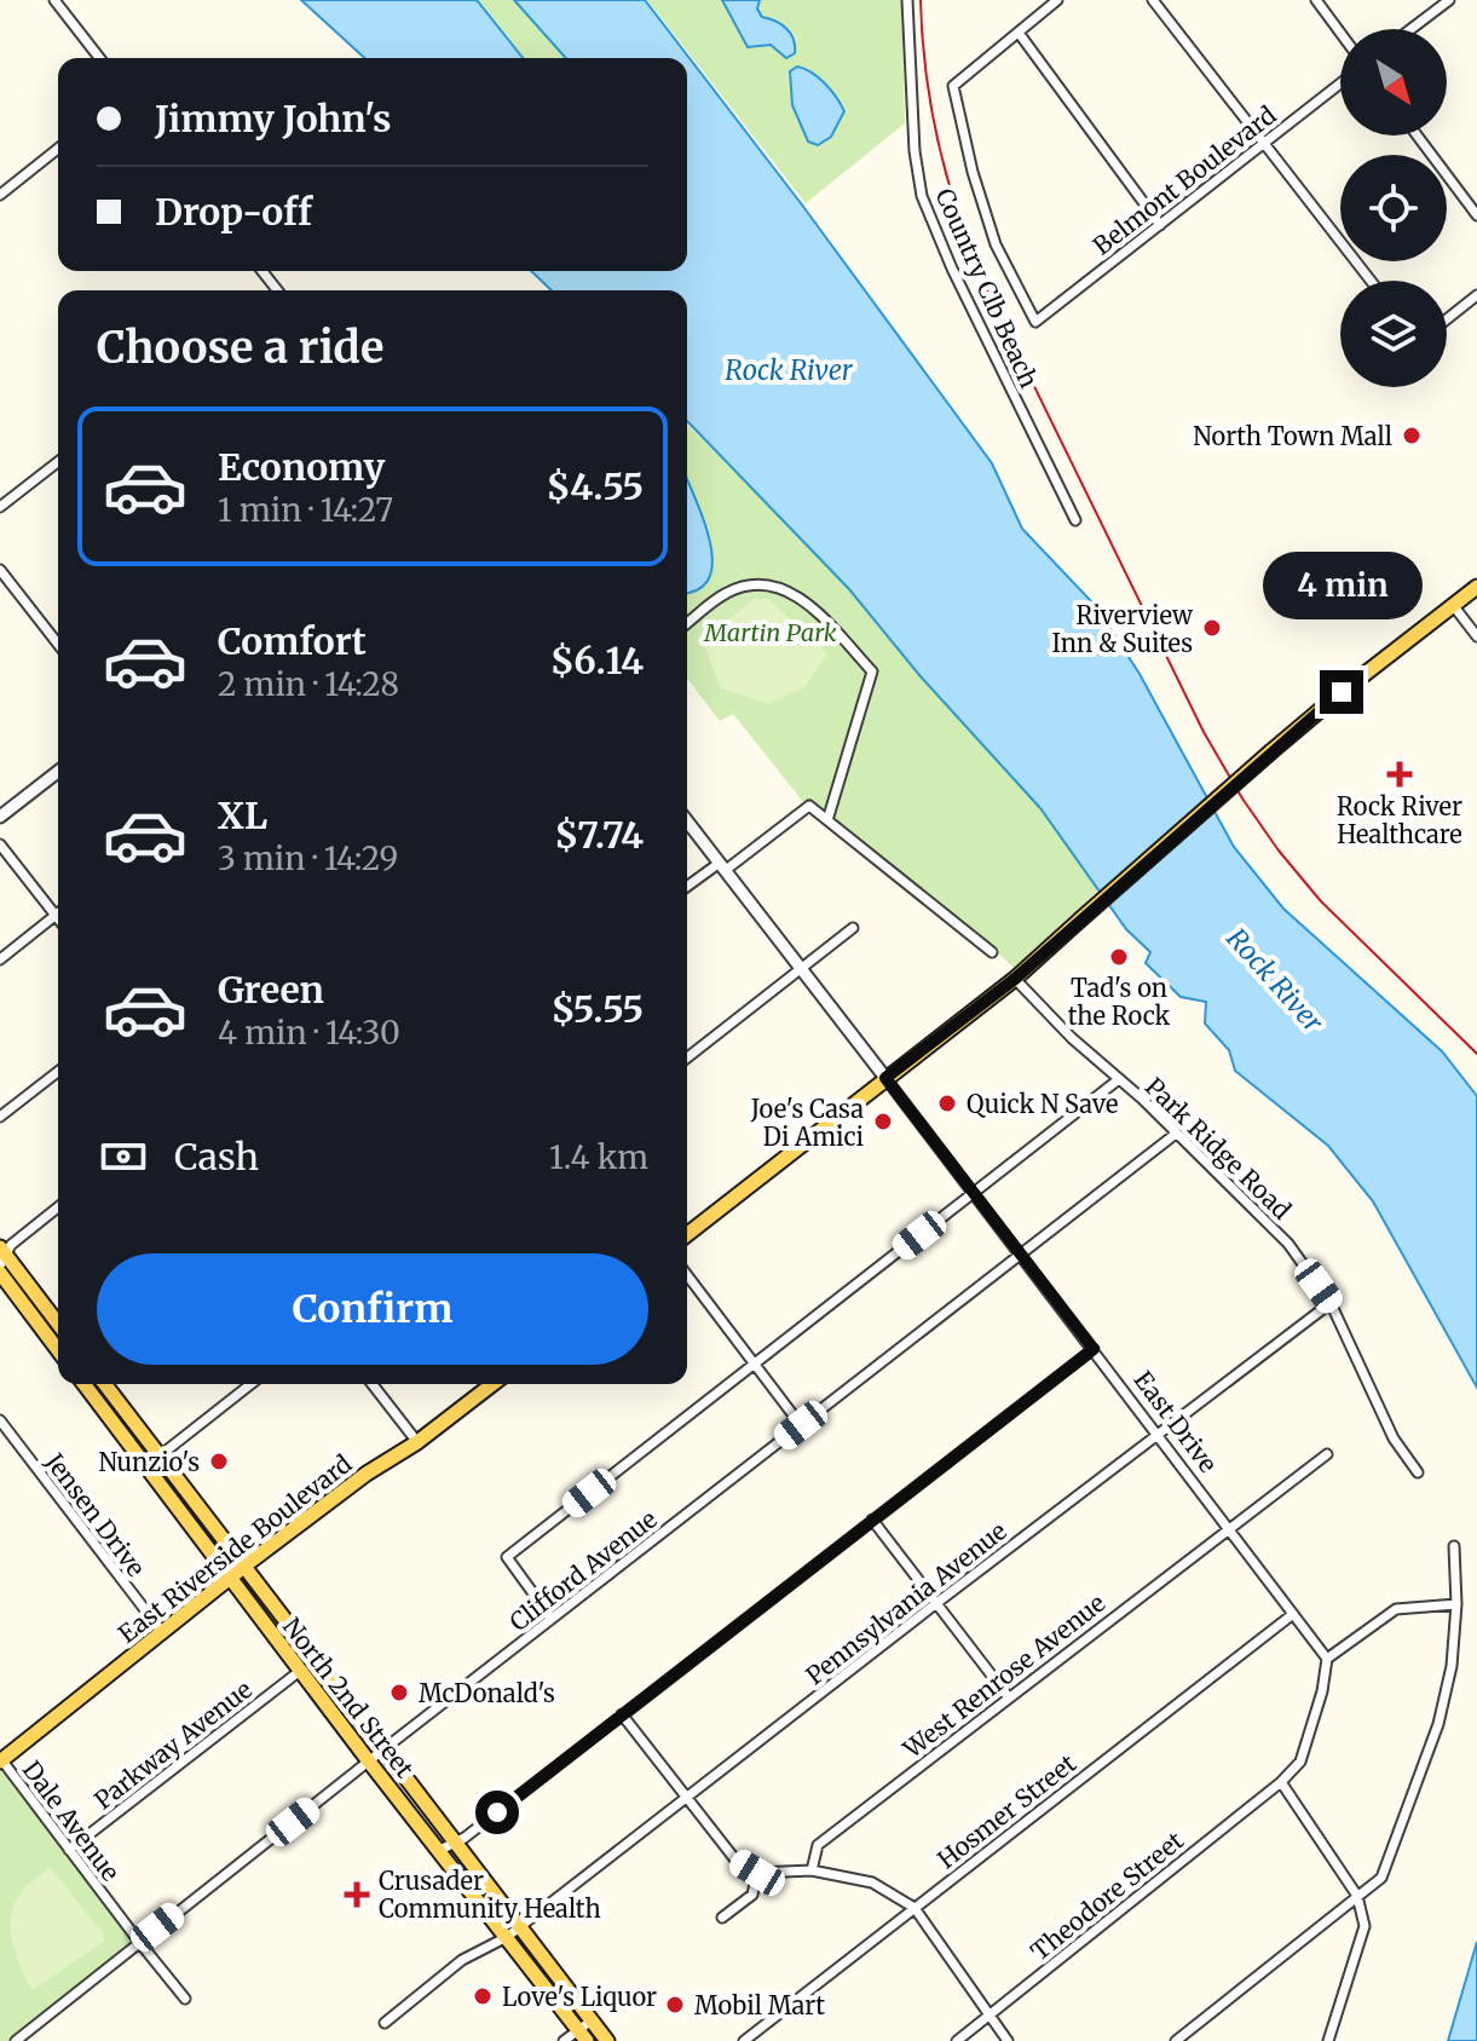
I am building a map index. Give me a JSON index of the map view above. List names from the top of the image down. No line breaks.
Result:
{"streets":{"main road":["East Riverside Boulevard","North 2nd Street"],"street":["Belmont Boulevard","Country Clb Beach","Park Ridge Road","East Drive","Jensen Drive","Clifford Avenue","Pennsylvania Avenue","West Renrose Avenue","Parkway Avenue","Hosmer Street","Dale Avenue","Theodore Street"]},"crossings":[["Park Ridge Road","Clifford Avenue"],["Park Ridge Road","Pennsylvania Avenue"],["East Drive","Clifford Avenue"],["East Drive","Pennsylvania Avenue"],["East Drive","West Renrose Avenue"],["East Drive","Hosmer Street"],["Jensen Drive","East Riverside Boulevard"],["East Riverside Boulevard","North 2nd Street"],["East Riverside Boulevard","Dale Avenue"],["Clifford Avenue","North 2nd Street"],["Clifford Avenue","Dale Avenue"],["Pennsylvania Avenue","North 2nd Street"],["North 2nd Street","Parkway Avenue"],["Parkway Avenue","Dale Avenue"]],"water":["Rock River"],"parks":["Martin Park"],"places":{"other":["North Town Mall","Riverview Inn & Suites","Tad's on the Rock","Quick N Save","Joe's Casa Di Amici","Nunzio's","McDonald's","Love's Liquor","Mobil Mart"],"health":["Rock River Healthcare","Crusader Community Health"]},"north":"bottom right","page":{"banner":["Jimmy John's","Drop-off"],"heading":"Choose a ride","list":[{"name":"Economy","note":"1 min · 14:27","value":"$4.55"},{"name":"Comfort","note":"2 min · 14:28","value":"$6.14"},{"name":"XL","note":"3 min · 14:29","value":"$7.74"},{"name":"Green","note":"4 min · 14:30","value":"$5.55"}],"bubble":"4 min","pay":["Cash","1.4 km"],"buttons":"Confirm"}}
